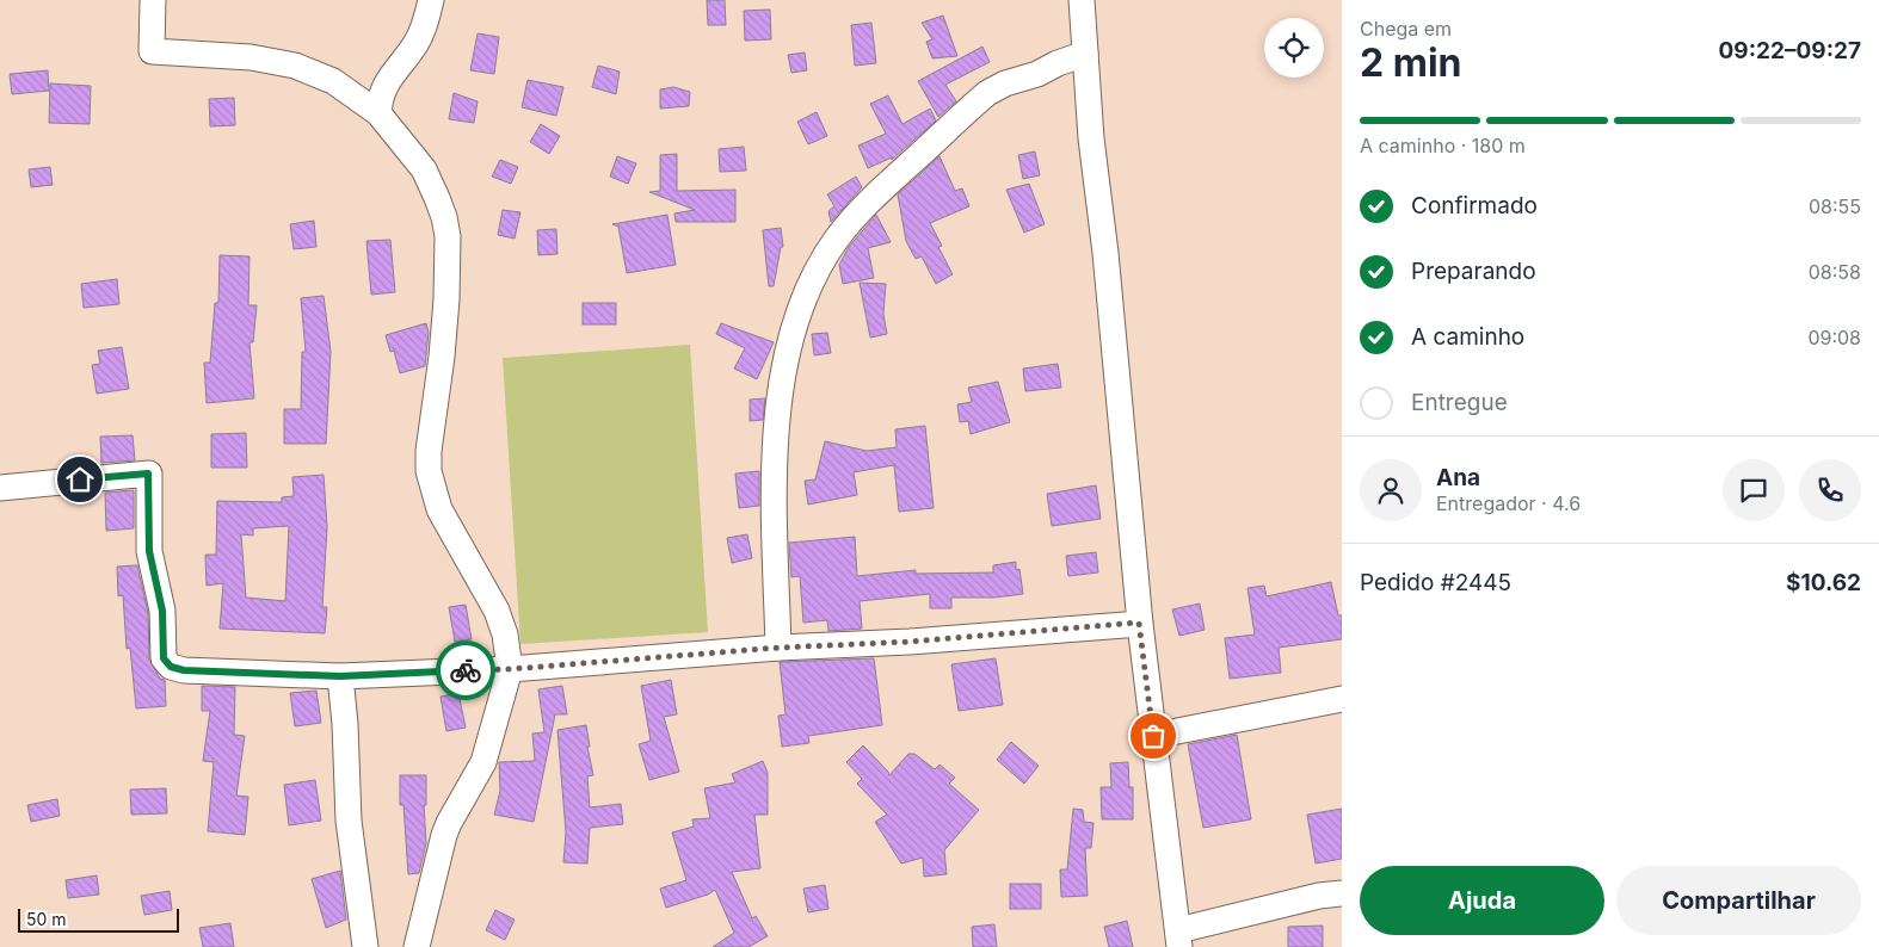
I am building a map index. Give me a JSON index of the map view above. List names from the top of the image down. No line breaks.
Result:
{"scale_bar":"50 m","page":{"heading":["2 min","Chega em","09:22–09:27"],"panel":["Ana","Entregador · 4.6","Pedido #2445","$10.62"],"bar":"A caminho · 180 m","list":[["Confirmado","08:55"],["Preparando","08:58"],["A caminho","09:08"],"Entregue"],"buttons":["Ajuda","Compartilhar"],"scale":"50 m"}}
